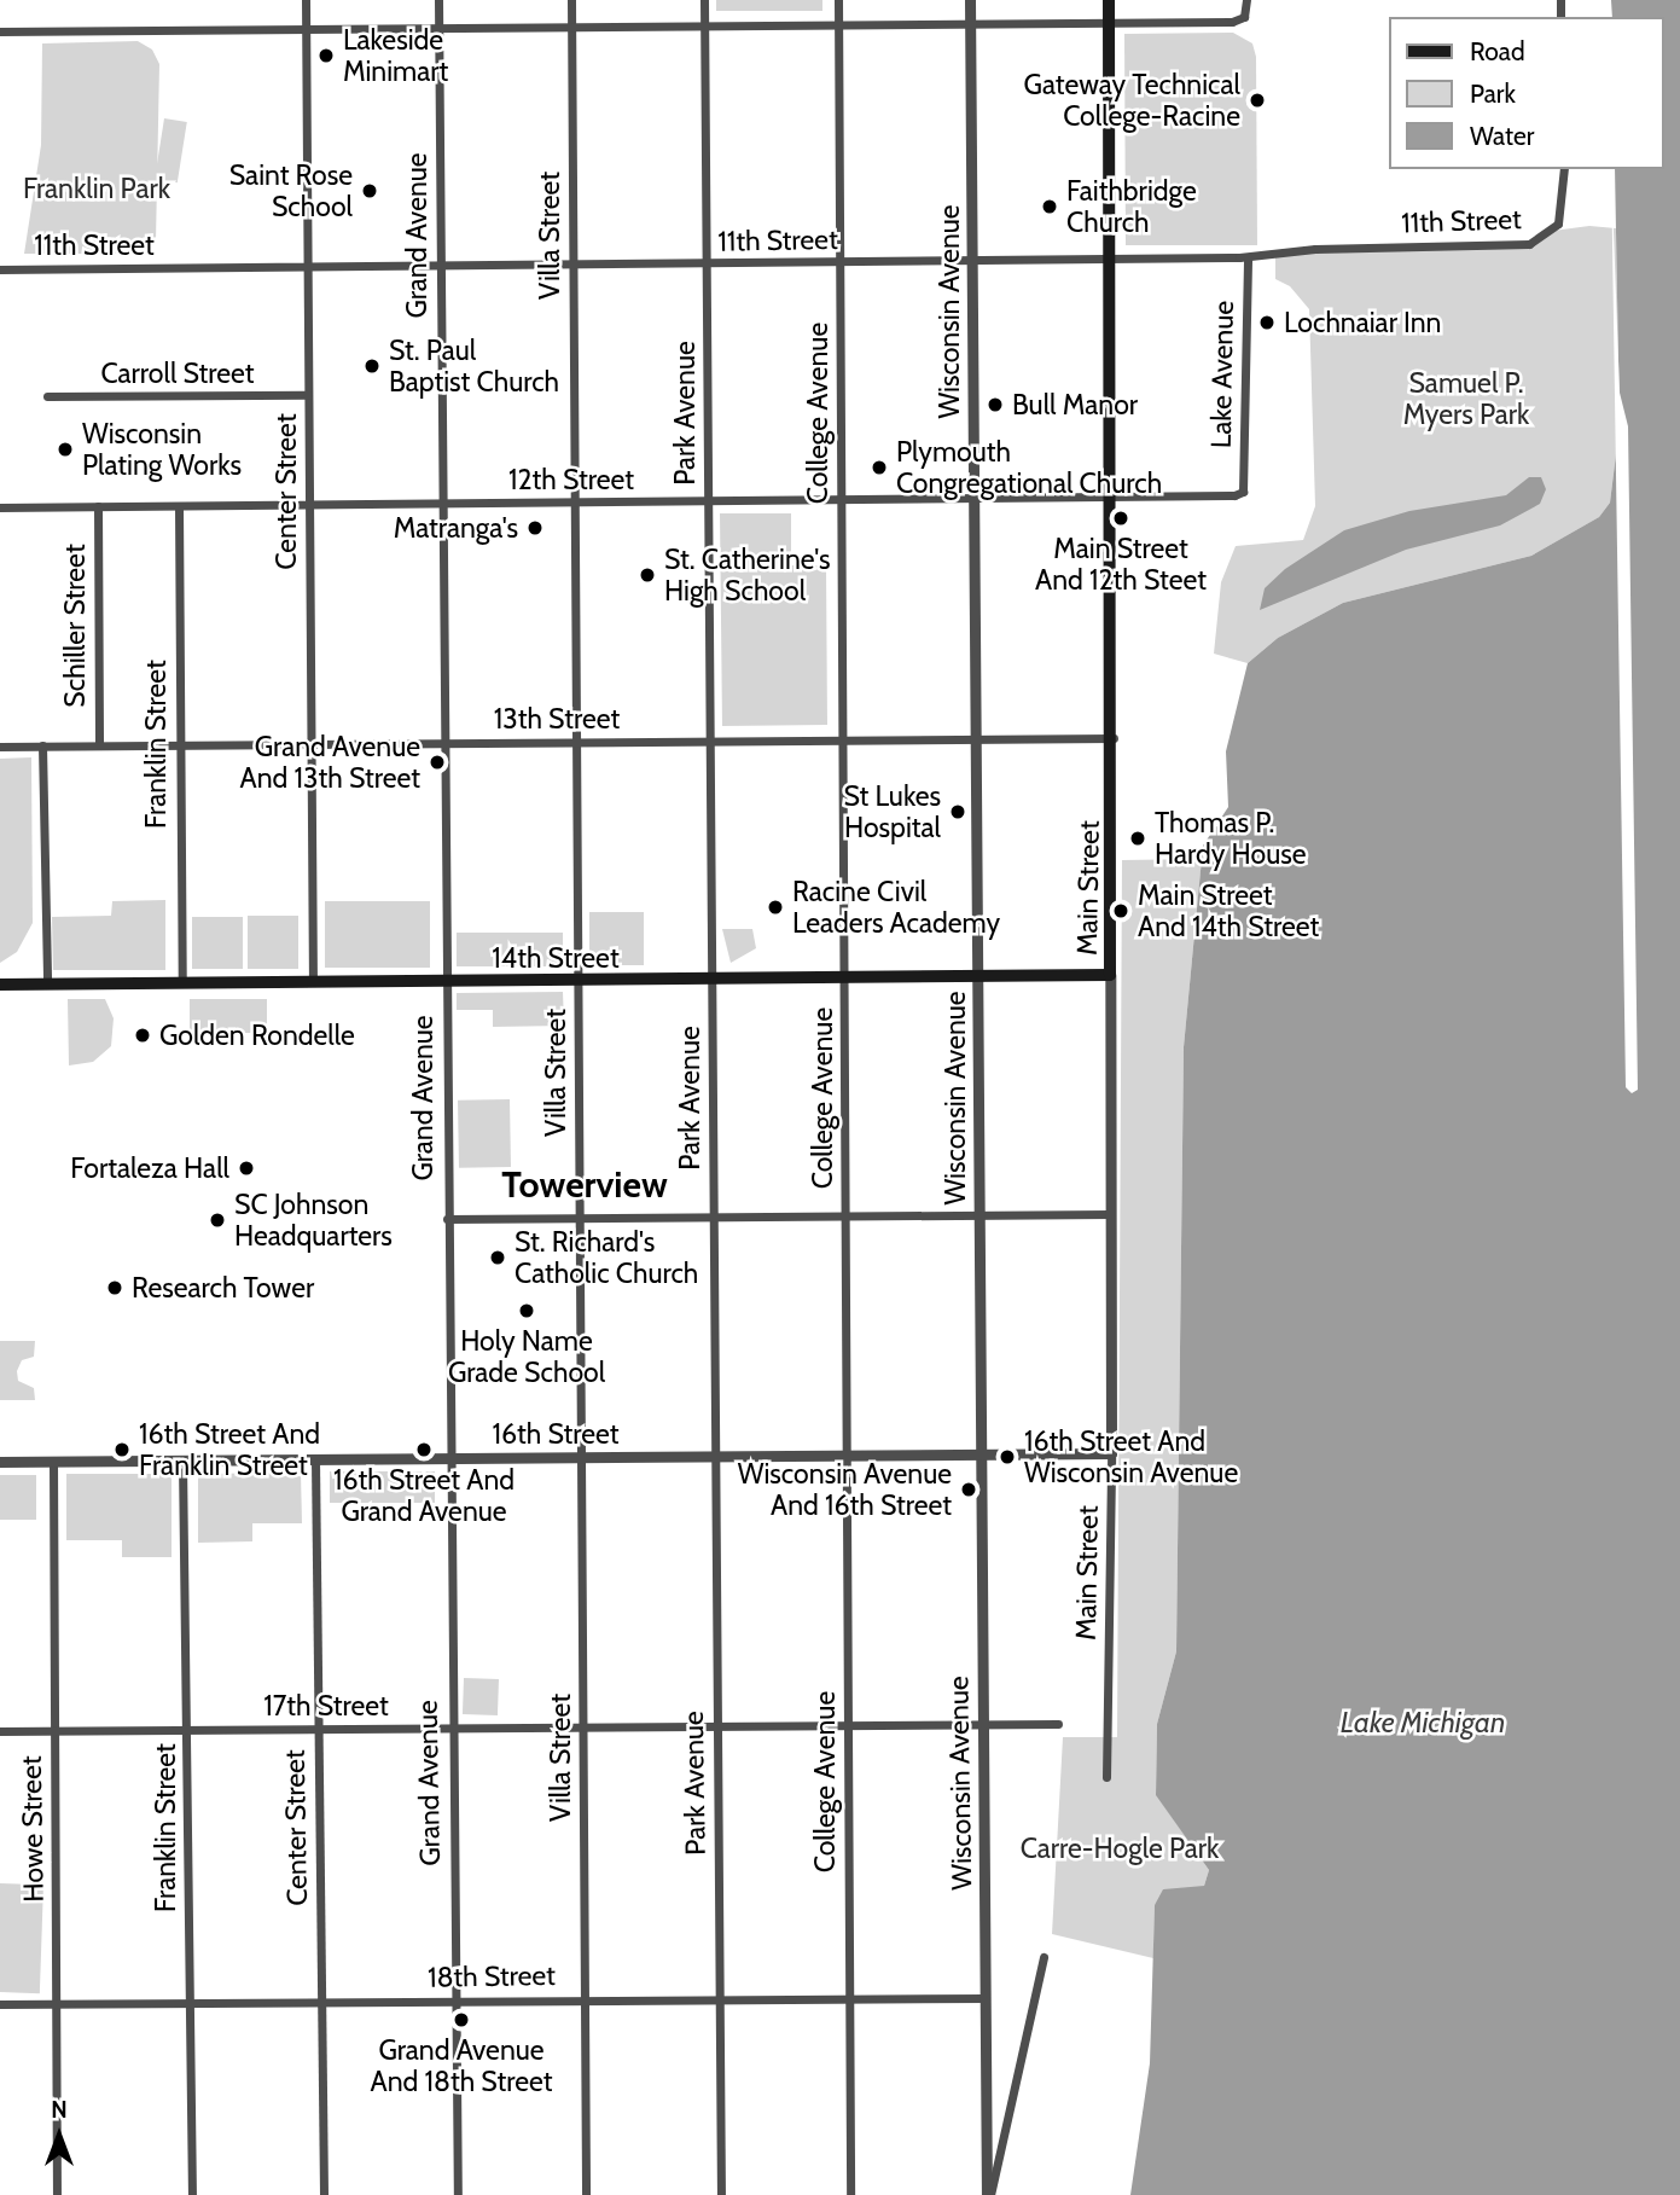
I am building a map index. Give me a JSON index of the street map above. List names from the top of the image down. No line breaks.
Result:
{"streets":{"main road":["Main Street","14th Street"],"street":["11th Street","Grand Avenue","Villa Street","Wisconsin Avenue","Carroll Street","Lake Avenue","Park Avenue","College Avenue","12th Street","Center Street","Schiller Street","13th Street","Franklin Street","16th Street","17th Street","Howe Street","18th Street"]},"crossings":[["11th Street","Grand Avenue"],["11th Street","Villa Street"],["11th Street","Wisconsin Avenue"],["11th Street","Lake Avenue"],["11th Street","Park Avenue"],["11th Street","College Avenue"],["11th Street","Center Street"],["11th Street","Main Street"],["Grand Avenue","12th Street"],["Grand Avenue","13th Street"],["Grand Avenue","14th Street"],["Grand Avenue","16th Street"],["Grand Avenue","17th Street"],["Grand Avenue","18th Street"],["Villa Street","12th Street"],["Villa Street","13th Street"],["Villa Street","14th Street"],["Villa Street","16th Street"],["Villa Street","17th Street"],["Villa Street","18th Street"],["Wisconsin Avenue","12th Street"],["Wisconsin Avenue","13th Street"],["Wisconsin Avenue","14th Street"],["Wisconsin Avenue","16th Street"],["Wisconsin Avenue","17th Street"],["Wisconsin Avenue","18th Street"],["Carroll Street","Center Street"],["Lake Avenue","12th Street"],["Park Avenue","12th Street"],["Park Avenue","13th Street"],["Park Avenue","14th Street"],["Park Avenue","16th Street"],["Park Avenue","17th Street"],["Park Avenue","18th Street"],["College Avenue","12th Street"],["College Avenue","13th Street"],["College Avenue","14th Street"],["College Avenue","16th Street"],["College Avenue","17th Street"],["College Avenue","18th Street"],["12th Street","Center Street"],["12th Street","Schiller Street"],["12th Street","Franklin Street"],["12th Street","Main Street"],["Center Street","13th Street"],["Center Street","14th Street"],["Center Street","16th Street"],["Center Street","17th Street"],["Center Street","18th Street"],["Schiller Street","13th Street"],["13th Street","Franklin Street"],["13th Street","Main Street"],["Franklin Street","14th Street"],["Franklin Street","16th Street"],["Franklin Street","17th Street"],["Franklin Street","18th Street"],["Main Street","14th Street"],["Main Street","16th Street"],["16th Street","Howe Street"],["17th Street","Howe Street"],["Howe Street","18th Street"]],"districts":["Towerview"],"water":["Lake Michigan"],"parks":["Franklin Park","Samuel P. Myers Park","Carre-Hogle Park"],"places":["Lakeside Minimart","Gateway Technical College-Racine","Saint Rose School","Faithbridge Church","Lochnaiar Inn","St. Paul Baptist Church","Bull Manor","Wisconsin Plating Works","Plymouth Congregational Church","Main Street And 12th Steet","Matranga's","St. Catherine's High School","Grand Avenue And 13th Street","St Lukes Hospital","Thomas P. Hardy House","Racine Civil Leaders Academy","Main Street And 14th Street","Golden Rondelle","Fortaleza Hall","SC Johnson Headquarters","St. Richard's Catholic Church","Research Tower","Holy Name Grade School","16th Street And Franklin Street","16th Street And Grand Avenue","16th Street And Wisconsin Avenue","Wisconsin Avenue And 16th Street","Grand Avenue And 18th Street"],"legend":["Road","Park","Water"],"north":"top"}
